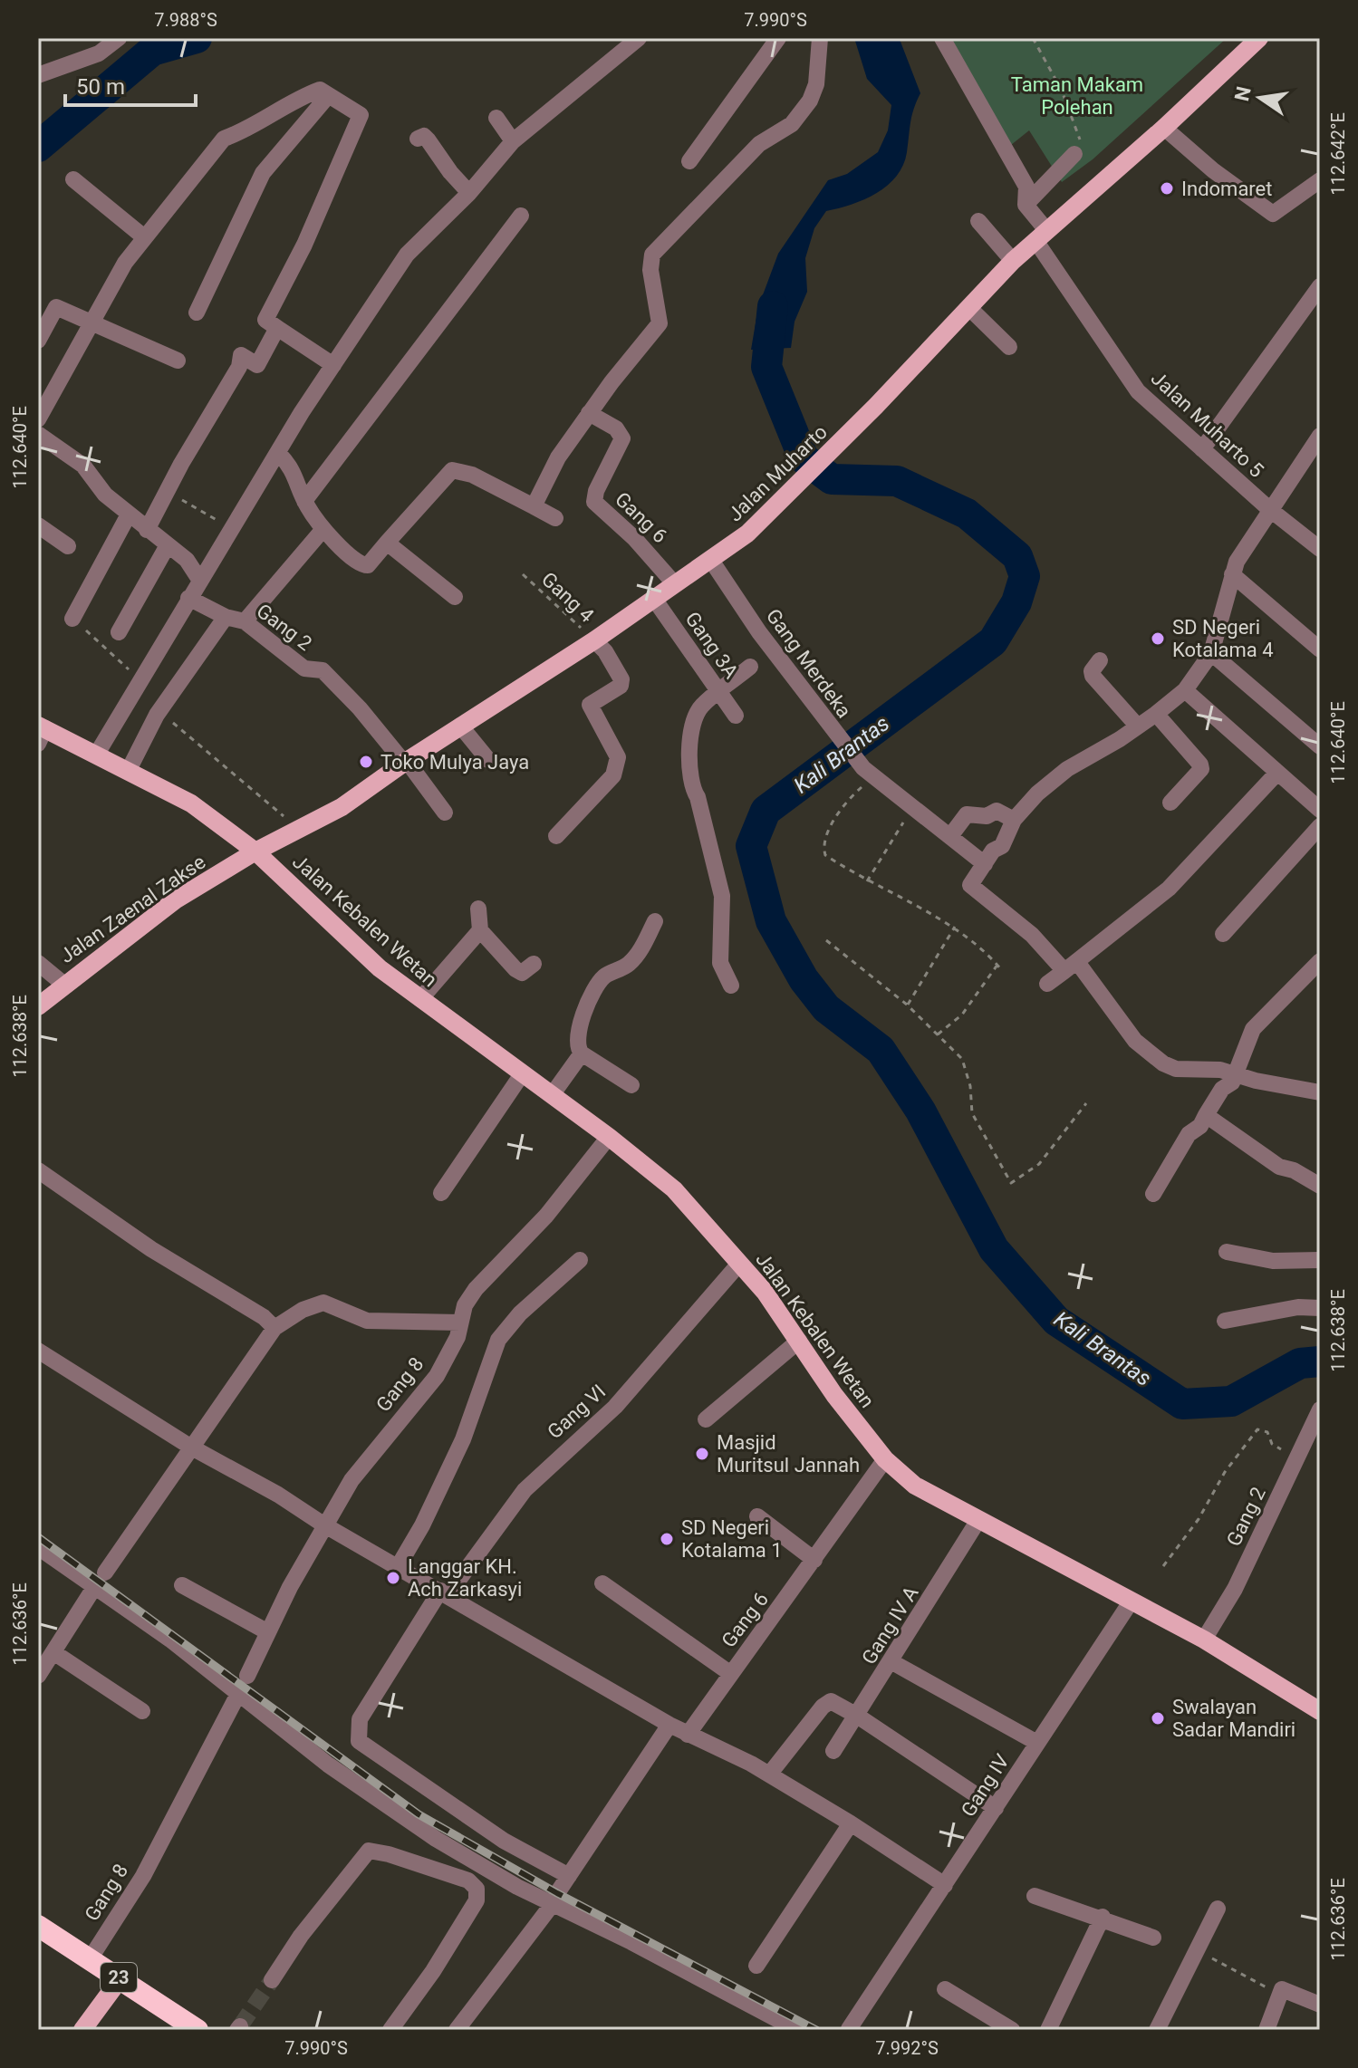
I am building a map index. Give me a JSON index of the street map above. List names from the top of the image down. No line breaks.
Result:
{"streets":{"highway":["23"],"main road":["Jalan Muharto","Jalan Zaenal Zakse","Jalan Kebalen Wetan"],"street":["Jalan Muharto 5","Gang 6","Gang 2","Gang 3A","Gang Merdeka","Gang 8","Gang VI","Gang IV A","Gang IV"],"path":["Gang 4"]},"crossings":[["Jalan Muharto 5","Jalan Muharto"],["Jalan Muharto","Gang 6"],["Jalan Muharto","Gang 4"],["Jalan Muharto","Gang 2"],["Jalan Muharto","Gang 3A"],["Jalan Muharto","Gang Merdeka"],["Jalan Muharto","Jalan Zaenal Zakse"],["Jalan Muharto","Jalan Kebalen Wetan"],["Gang 6","Jalan Kebalen Wetan"],["Gang 2","Jalan Kebalen Wetan"],["Jalan Zaenal Zakse","Jalan Kebalen Wetan"],["Jalan Kebalen Wetan","Gang 8"],["Jalan Kebalen Wetan","Gang VI"],["Jalan Kebalen Wetan","Gang IV A"],["Jalan Kebalen Wetan","Gang IV"],["Gang 8","23"]],"water":["Kali Brantas"],"parks":["Taman Makam Polehan"],"places":["Indomaret","SD Negeri Kotalama 4","Toko Mulya Jaya","Masjid Muritsul Jannah","SD Negeri Kotalama 1","Langgar KH. Ach Zarkasyi","Swalayan Sadar Mandiri"],"scale_bar":"50 m","north":"left","coordinates":["7.988°S","7.990°S","112.642°E","112.640°E","112.638°E","112.636°E","7.992°S"]}
